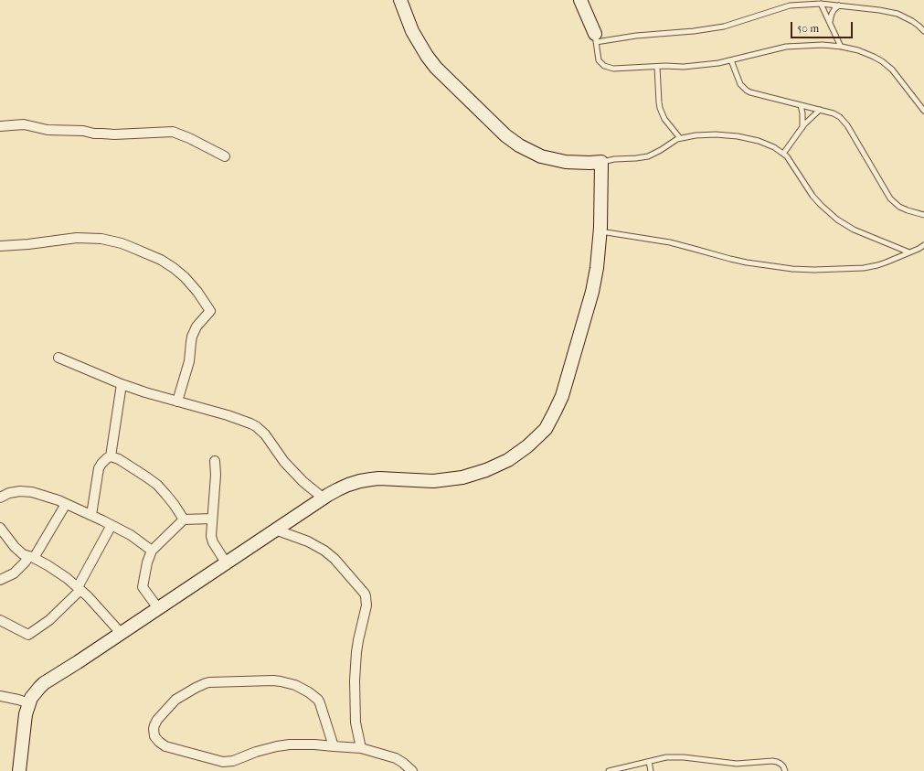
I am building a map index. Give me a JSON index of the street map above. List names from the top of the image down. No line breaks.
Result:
{"scale_bar":"50 m"}
